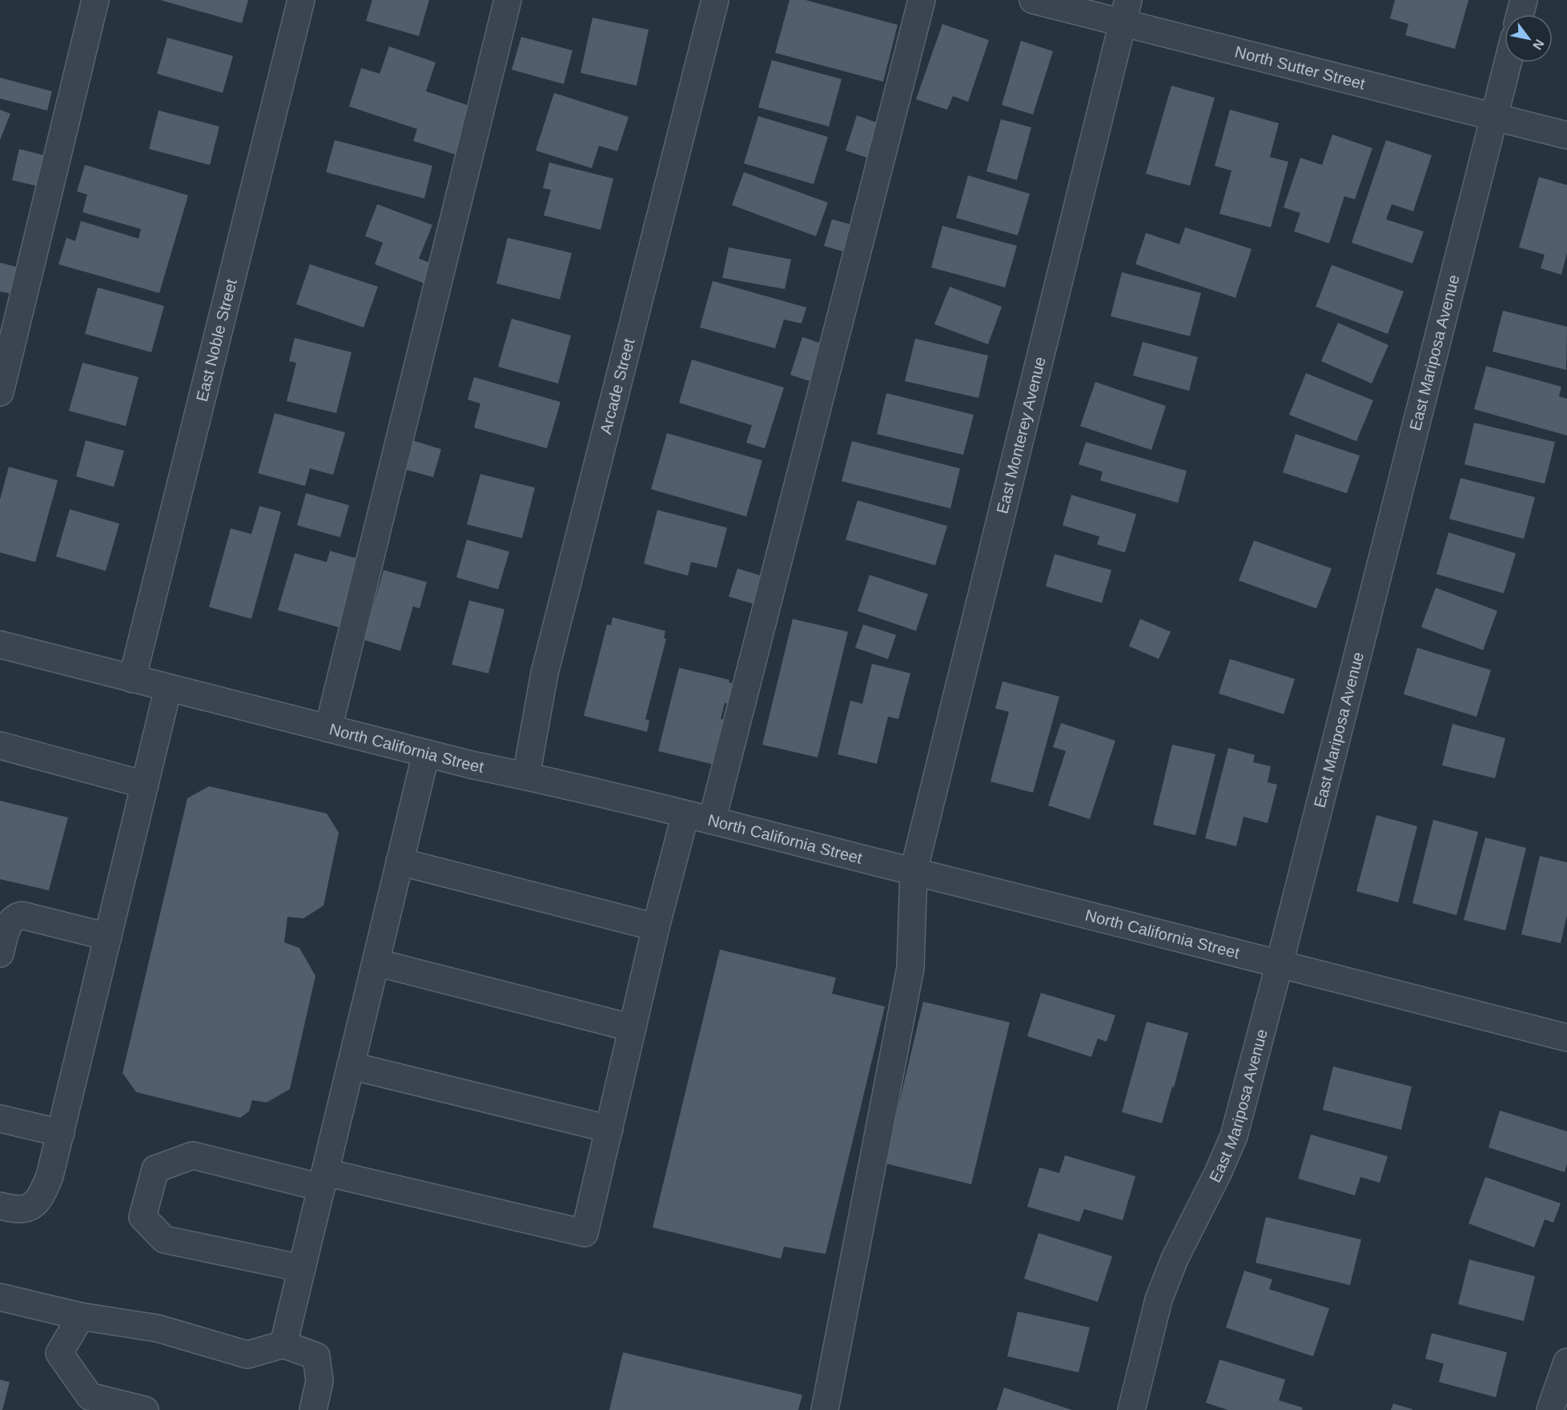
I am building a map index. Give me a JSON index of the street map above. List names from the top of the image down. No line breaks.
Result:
{"streets":{"street":["North Sutter Street","East Noble Street","East Mariposa Avenue","Arcade Street","East Monterey Avenue","North California Street"]},"crossings":[["North Sutter Street","East Mariposa Avenue"],["North Sutter Street","East Monterey Avenue"],["East Noble Street","North California Street"],["East Mariposa Avenue","North California Street"],["Arcade Street","North California Street"],["East Monterey Avenue","North California Street"]],"north":"bottom right"}
